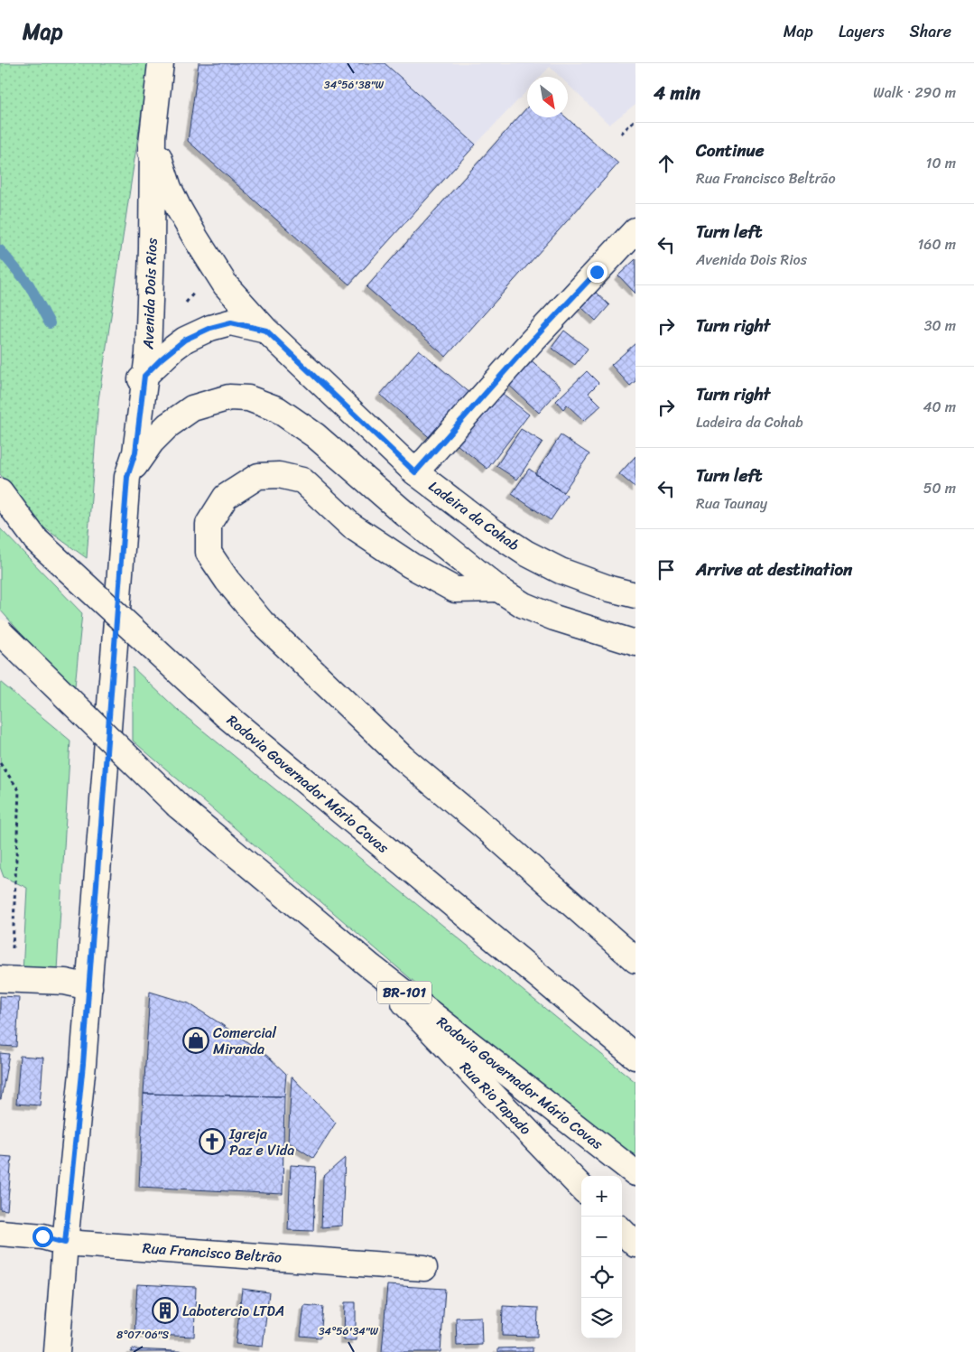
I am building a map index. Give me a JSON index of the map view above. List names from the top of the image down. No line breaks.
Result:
{"streets":{"main road":["Avenida Dois Rios","Ladeira da Cohab","Rodovia Governador Mário Covas","BR-101","Rua Rio Tapado","Rua Francisco Beltrão"]},"crossings":[["Avenida Dois Rios","Ladeira da Cohab"],["Avenida Dois Rios","Rua Francisco Beltrão"],["Rodovia Governador Mário Covas","Rua Rio Tapado"]],"places":{"shop":["Comercial Miranda"],"church":["Igreja Paz e Vida"],"building":["Labotercio LTDA"]},"north":"bottom right","page":{"header":"Map","nav":["Map","Layers","Share"],"heading":["4 min","Walk · 290 m"],"list":[["Continue","Rua Francisco Beltrão","10 m"],["Turn left","Avenida Dois Rios","160 m"],["Turn right","30 m"],["Turn right","Ladeira da Cohab","40 m"],["Turn left","Rua Taunay","50 m"],"Arrive at destination"],"map_buttons":["+","−"]},"coordinates":["34°56'38\"W","34°56'34\"W","8°07'06\"S"]}
